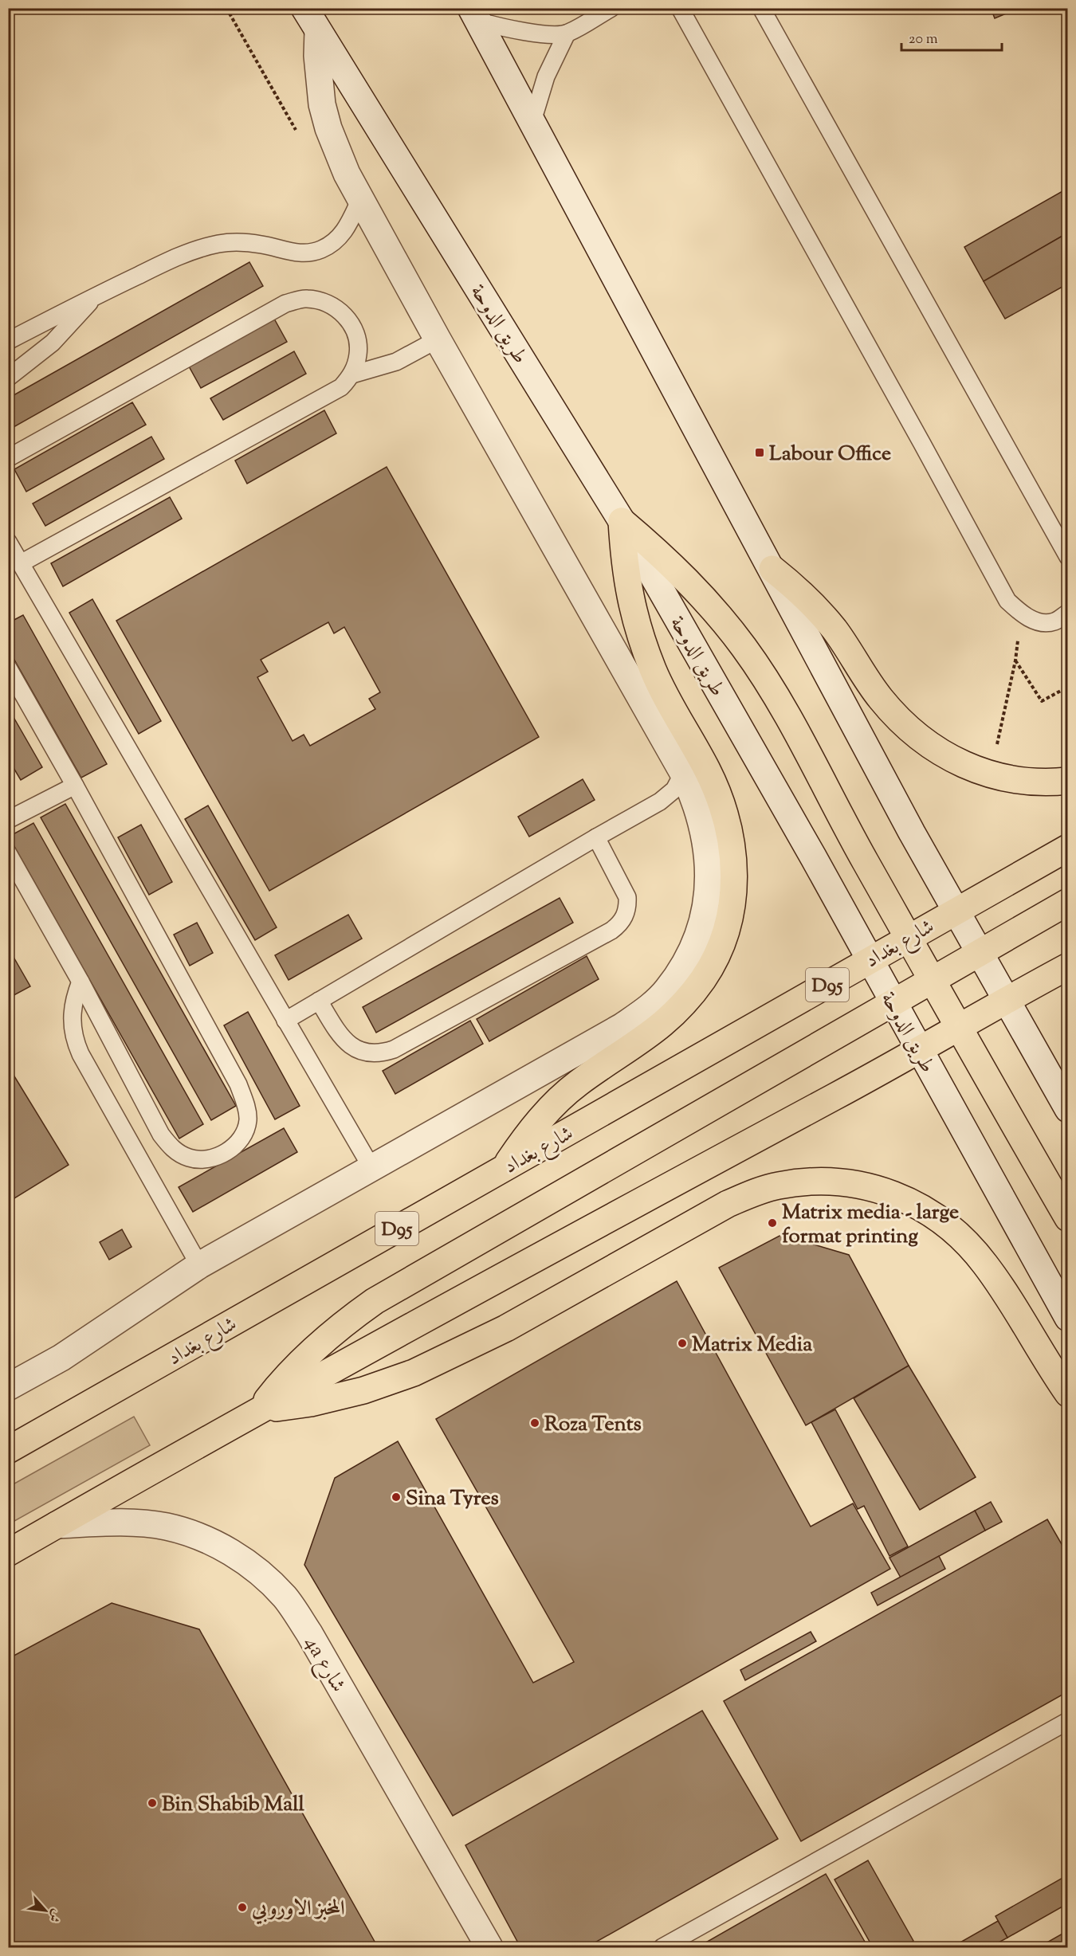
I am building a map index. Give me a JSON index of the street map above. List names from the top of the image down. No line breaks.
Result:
{"streets":{"main road":["طريق الدوحة","شارع بغداد","D95","4a شارع"]},"crossings":[["طريق الدوحة","شارع بغداد"]],"places":{"transit":["Labour Office"],"other":["Matrix media - large format printing","Matrix Media","Roza Tents","Sina Tyres","Bin Shabib Mall","المخبز الاوروبي"]},"scale_bar":"20 m","north":"bottom right"}
